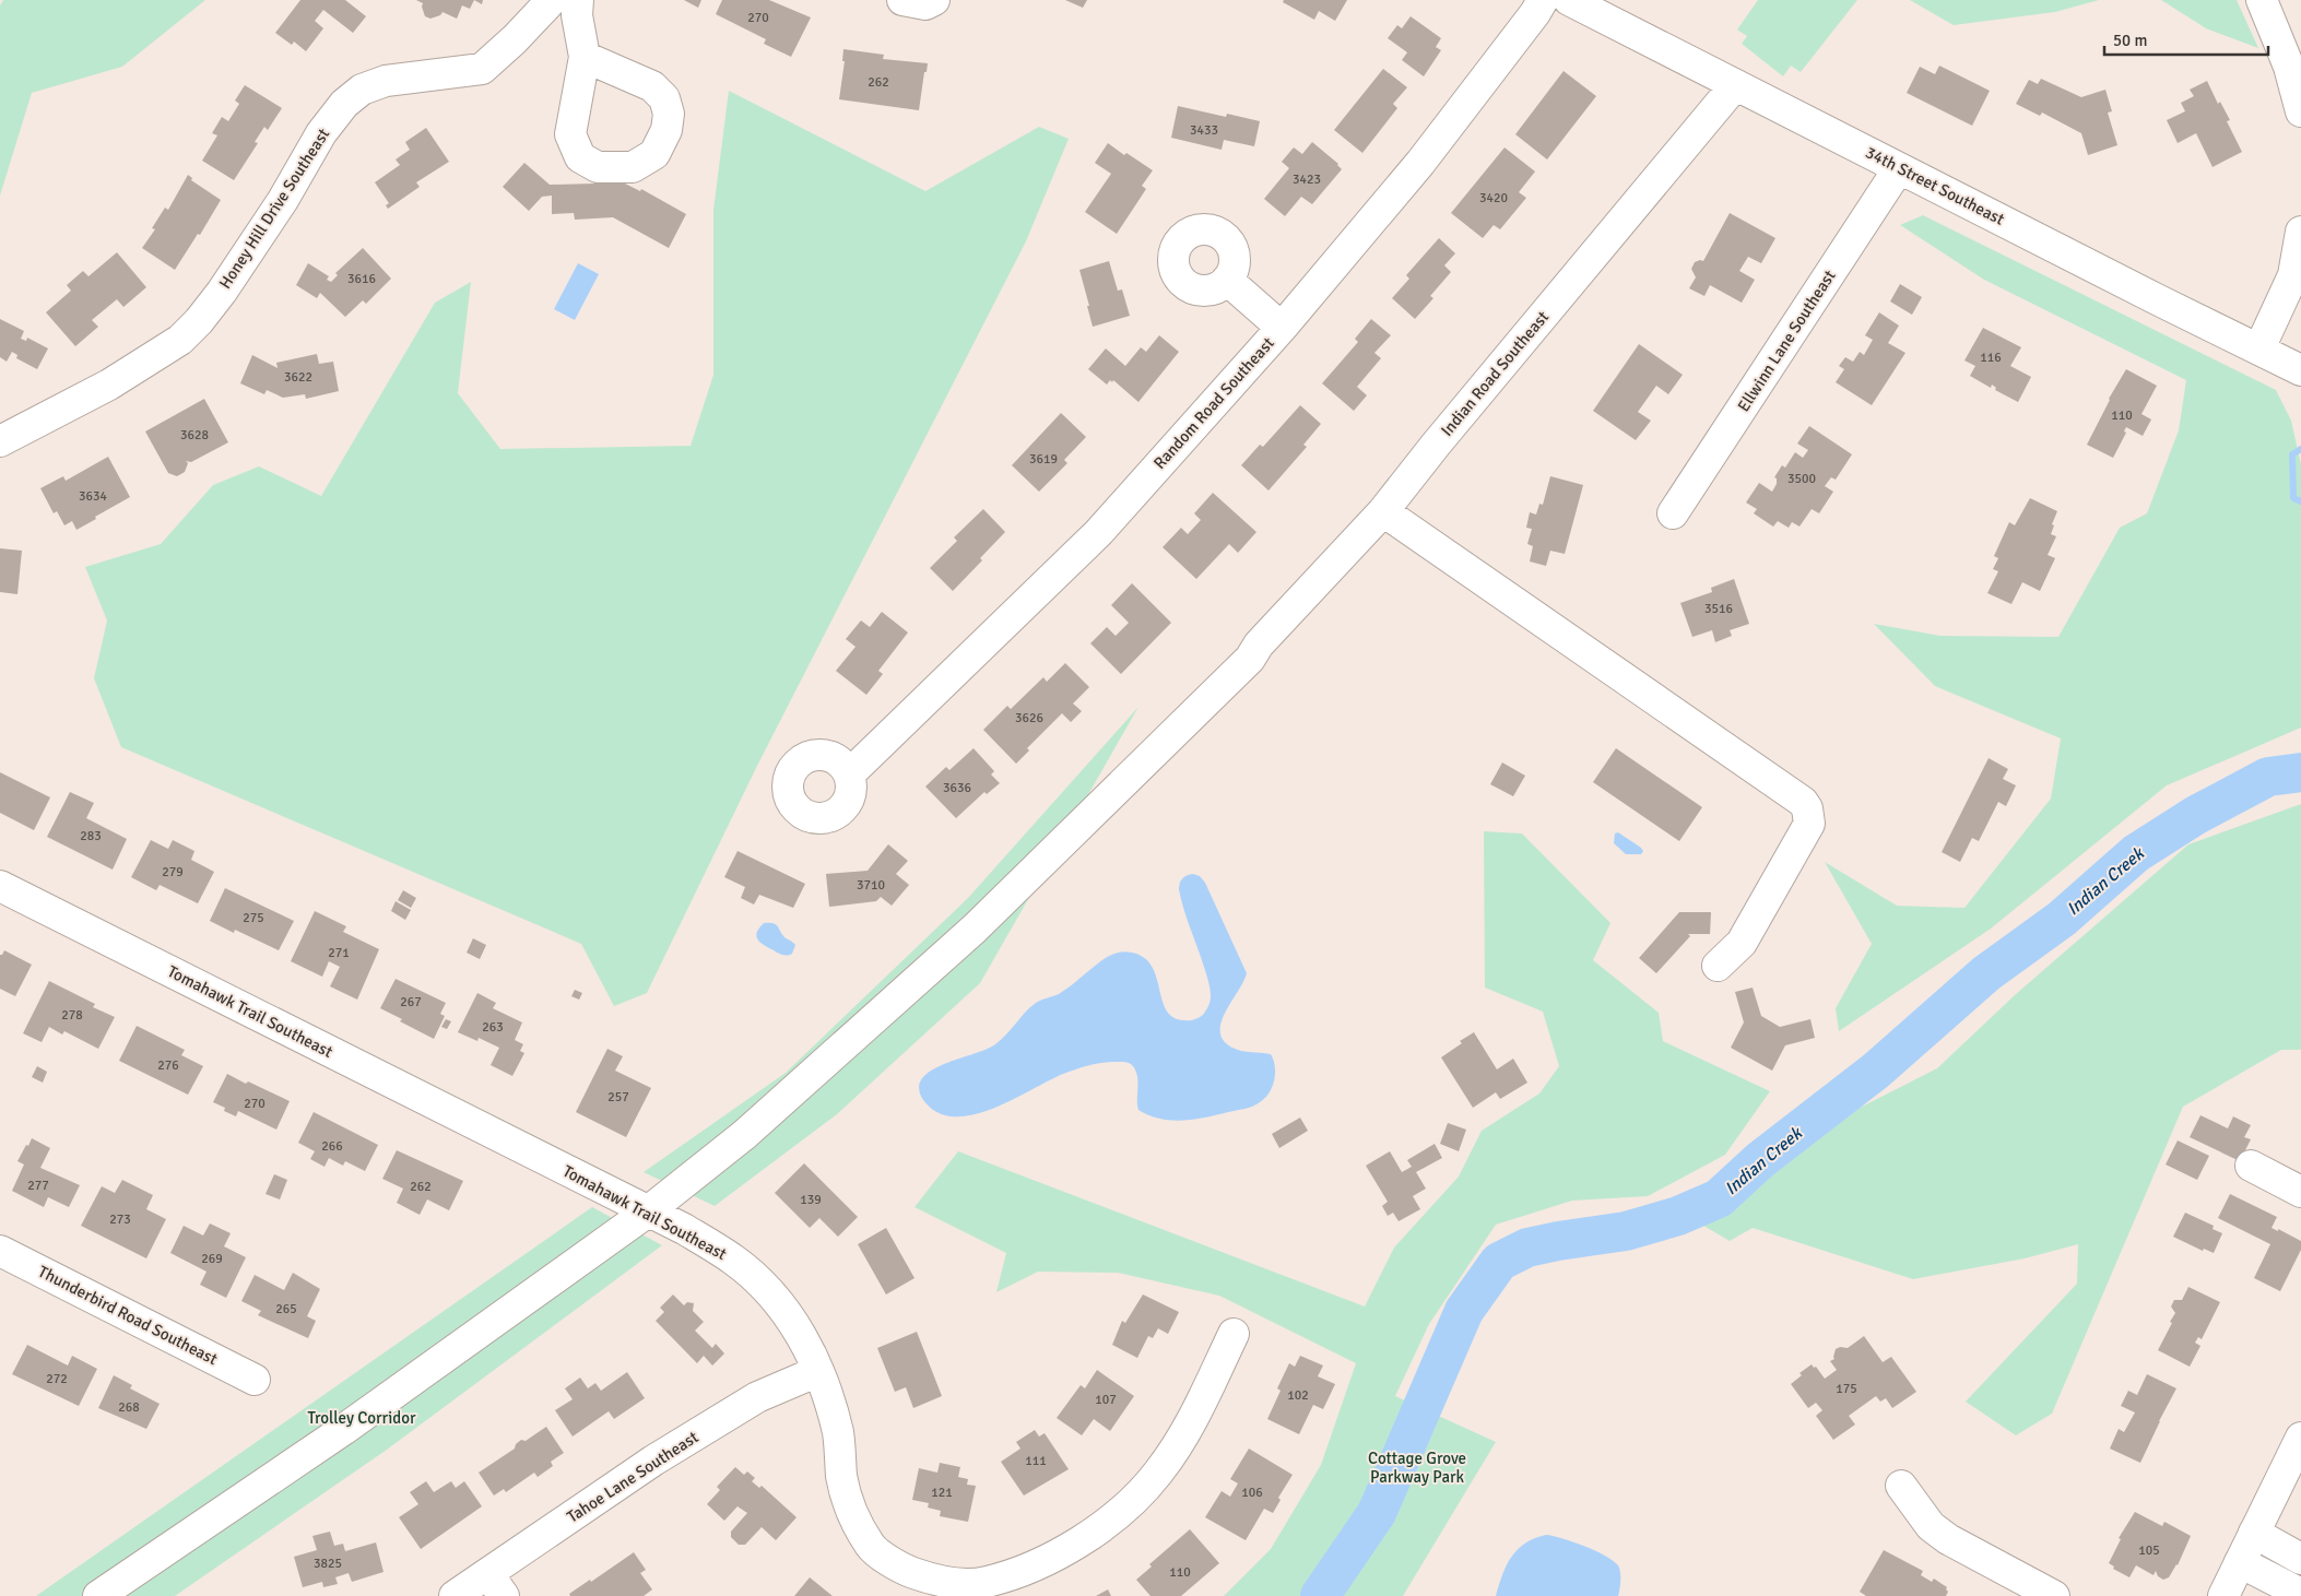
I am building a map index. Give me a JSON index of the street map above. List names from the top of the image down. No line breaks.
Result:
{"streets":{"street":["34th Street Southeast","Honey Hill Drive Southeast","Ellwinn Lane Southeast","Indian Road Southeast","Random Road Southeast","Tomahawk Trail Southeast","Thunderbird Road Southeast","Tahoe Lane Southeast"]},"crossings":[["34th Street Southeast","Ellwinn Lane Southeast"],["34th Street Southeast","Indian Road Southeast"],["Indian Road Southeast","Tomahawk Trail Southeast"],["Tomahawk Trail Southeast","Tahoe Lane Southeast"]],"water":["Indian Creek"],"parks":["Trolley Corridor","Cottage Grove Parkway Park"],"house_numbers":["270","262","3433","3423","3420","3616","116","3622","110","3628","3619","3500","3634","3516","3626","3636","283","279","3710","275","271","267","278","263","276","257","270","266","277","262","139","273","269","265","272","175","102","107","268","111","121","106","105","3825","110"],"scale_bar":"50 m"}
